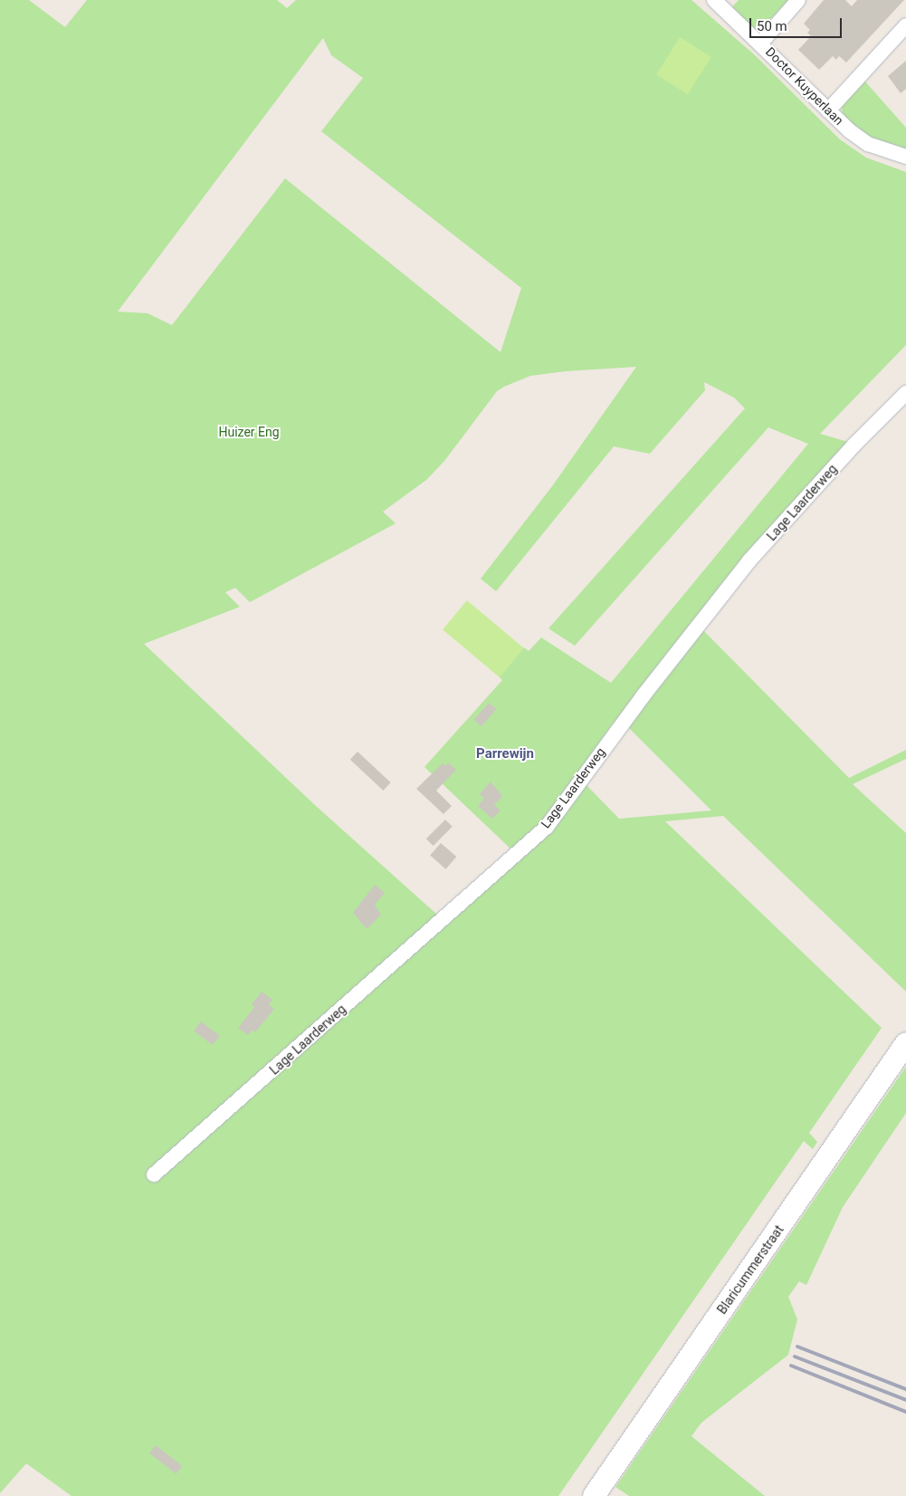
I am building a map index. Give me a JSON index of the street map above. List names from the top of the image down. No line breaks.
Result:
{"streets":{"main road":["Blaricummerstraat"],"street":["Doctor Kuyperlaan","Lage Laarderweg"]},"districts":["Parrewijn"],"parks":["Huizer Eng"],"scale_bar":"50 m"}
